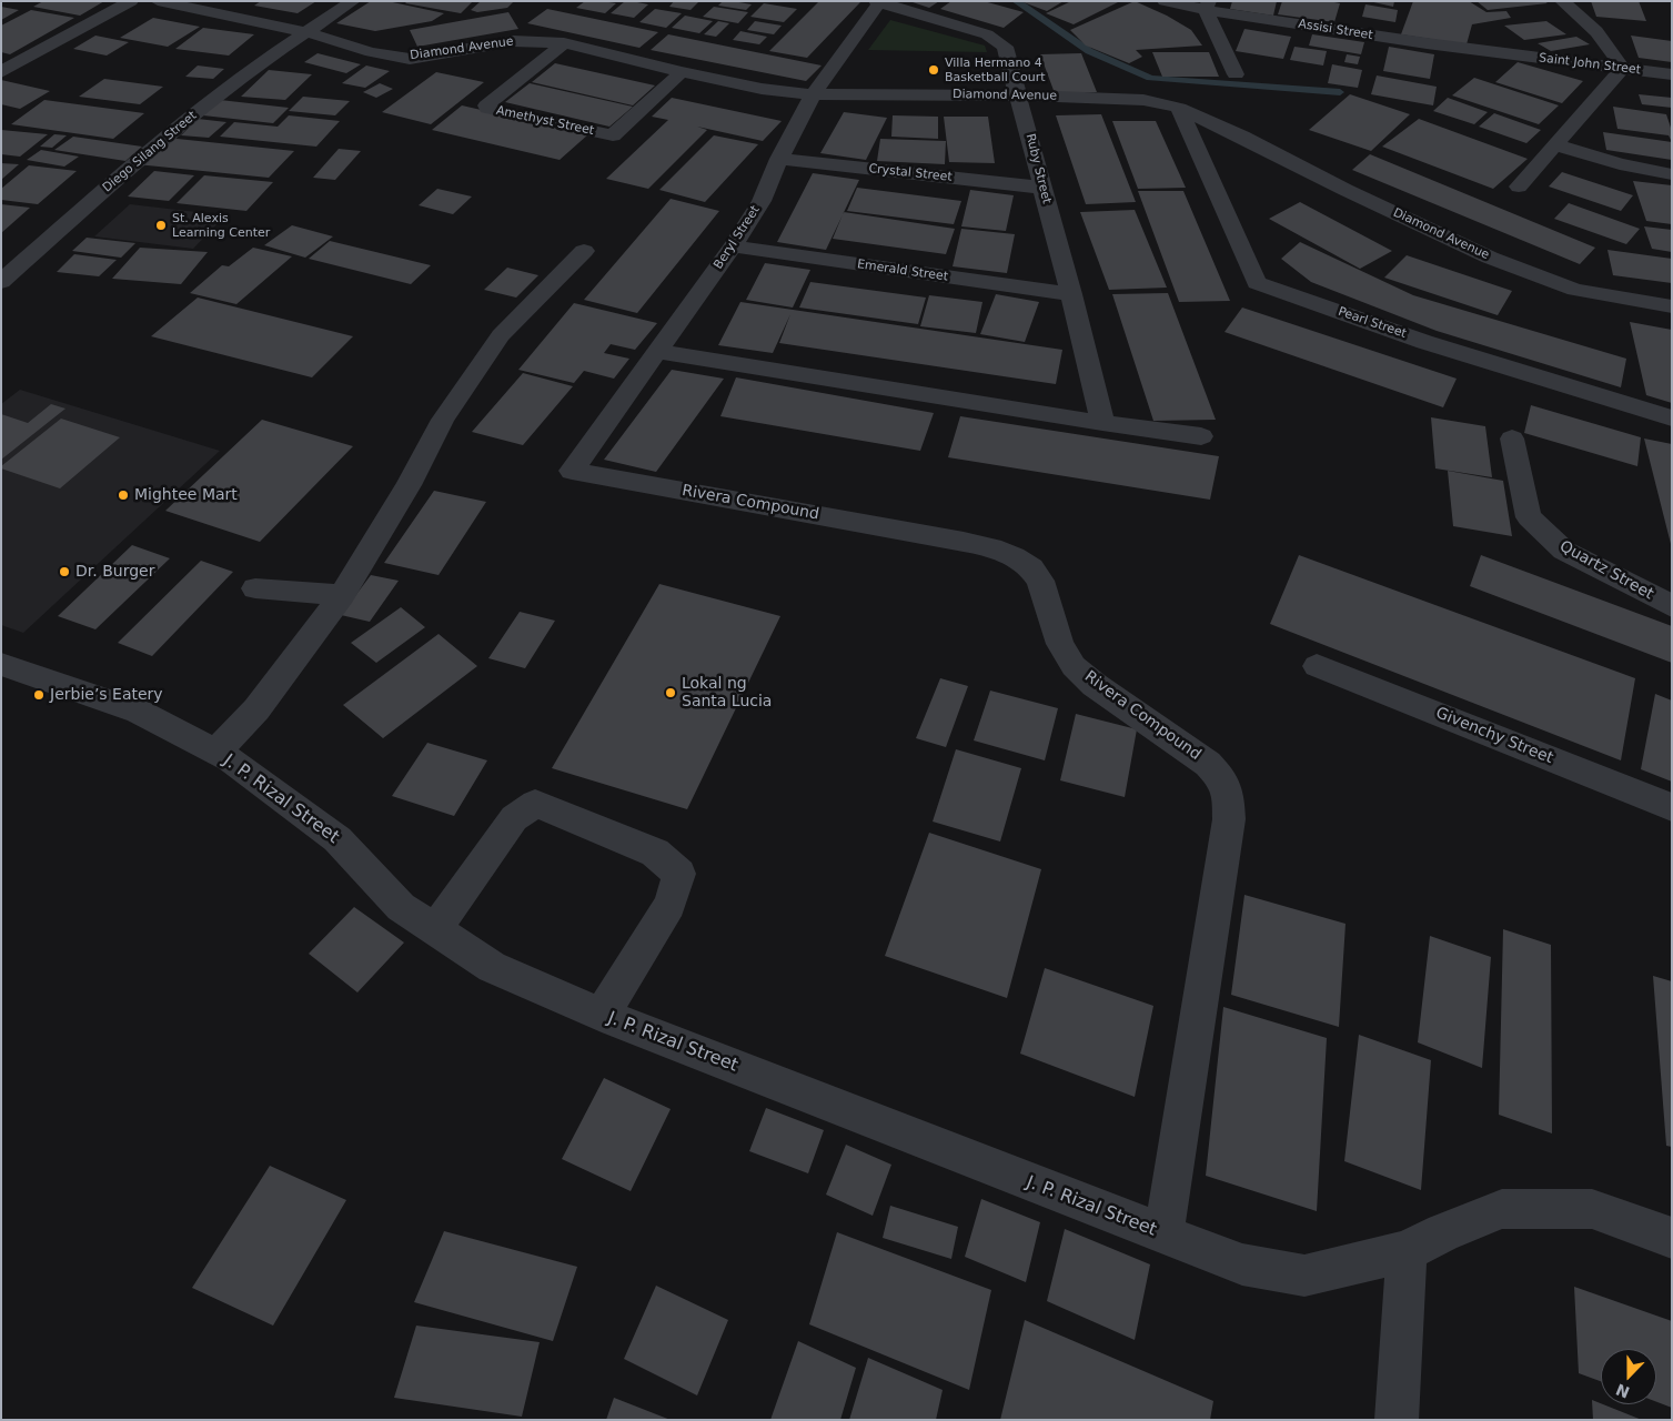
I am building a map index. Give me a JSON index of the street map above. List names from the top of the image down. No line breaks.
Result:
{"streets":{"street":["Assisi Street","Diamond Avenue","Saint John Street","Amethyst Street","Diego Silang Street","Ruby Street","Crystal Street","Beryl Street","Emerald Street","Pearl Street","Rivera Compound","Quartz Street","Givenchy Street","J. P. Rizal Street"]},"crossings":[["Assisi Street","Saint John Street"],["Diamond Avenue","Amethyst Street"],["Diamond Avenue","Diego Silang Street"],["Diamond Avenue","Ruby Street"],["Diamond Avenue","Beryl Street"],["Diamond Avenue","Pearl Street"],["Ruby Street","Crystal Street"],["Ruby Street","Beryl Street"],["Ruby Street","Emerald Street"],["Crystal Street","Beryl Street"],["Beryl Street","Emerald Street"],["Beryl Street","Rivera Compound"],["Rivera Compound","J. P. Rizal Street"]],"places":["Villa Hermano 4 Basketball Court","St. Alexis Learning Center","Mightee Mart","Dr. Burger","Lokal ng Santa Lucia","Jerbie’s Eatery"],"north":"bottom"}
